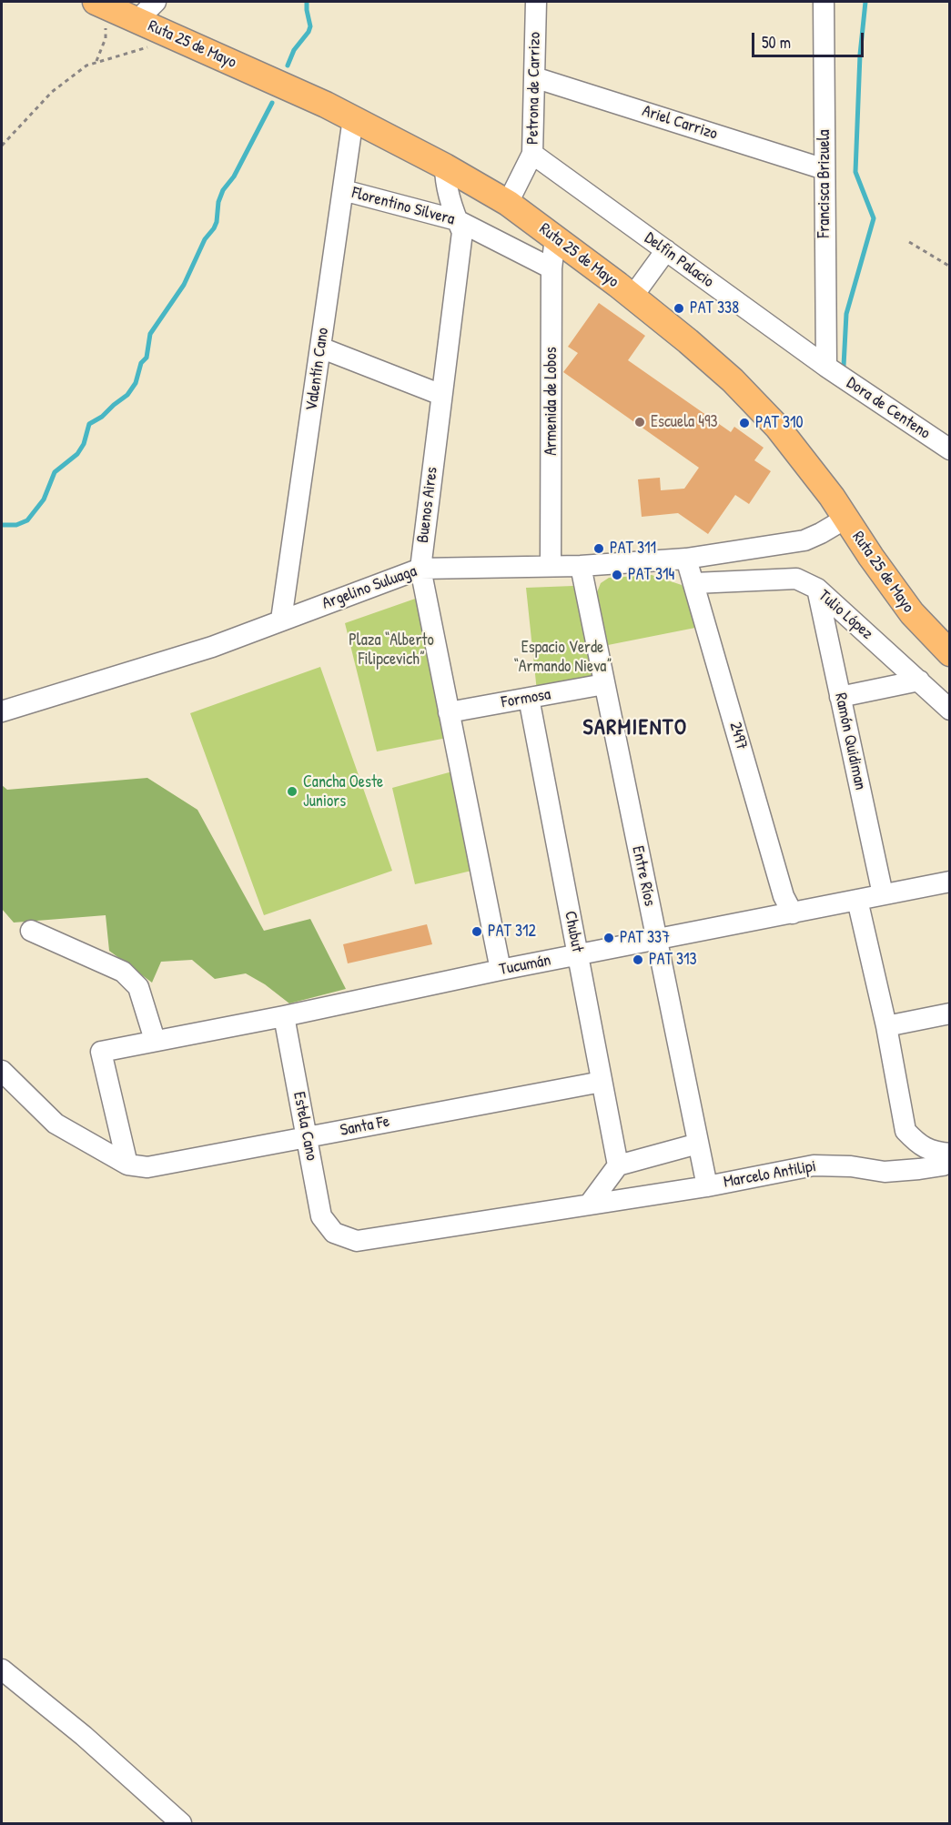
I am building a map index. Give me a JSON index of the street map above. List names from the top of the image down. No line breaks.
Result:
{"streets":{"main road":["Ruta 25 de Mayo"],"street":["Petrona de Carrizo","Ariel Carrizo","Francisca Brizuela","Florentino Silvera","Delfín Palacio","Valentín Cano","Armenida de Lobos","Dora de Centeno","Buenos Aires","Argelino Suluaga","Tulio López","Formosa","2497","Ramón Quidiman","Entre Ríos","Chubut","Tucumán","Estela Cano","Santa Fe","Marcelo Antilipi"]},"crossings":[["Ruta 25 de Mayo","Petrona de Carrizo"],["Ruta 25 de Mayo","Valentín Cano"],["Ruta 25 de Mayo","Armenida de Lobos"],["Ruta 25 de Mayo","Buenos Aires"],["Ruta 25 de Mayo","Argelino Suluaga"],["Petrona de Carrizo","Ariel Carrizo"],["Petrona de Carrizo","Delfín Palacio"],["Ariel Carrizo","Francisca Brizuela"],["Francisca Brizuela","Delfín Palacio"],["Francisca Brizuela","Dora de Centeno"],["Florentino Silvera","Valentín Cano"],["Florentino Silvera","Armenida de Lobos"],["Florentino Silvera","Buenos Aires"],["Delfín Palacio","Dora de Centeno"],["Valentín Cano","Argelino Suluaga"],["Armenida de Lobos","Argelino Suluaga"],["Buenos Aires","Argelino Suluaga"],["Buenos Aires","Formosa"],["Buenos Aires","Tucumán"],["Argelino Suluaga","2497"],["Argelino Suluaga","Entre Ríos"],["Tulio López","2497"],["Tulio López","Ramón Quidiman"],["Formosa","Entre Ríos"],["Formosa","Chubut"],["2497","Tucumán"],["Ramón Quidiman","Tucumán"],["Entre Ríos","Tucumán"],["Entre Ríos","Marcelo Antilipi"],["Chubut","Tucumán"],["Chubut","Santa Fe"],["Tucumán","Estela Cano"],["Tucumán","Santa Fe"],["Estela Cano","Santa Fe"],["Estela Cano","Marcelo Antilipi"]],"districts":["SARMIENTO"],"parks":["Plaza “Alberto Filipcevich”","Espacio Verde “Armando Nieva”"],"places":["PAT 338","Escuela 493","PAT 310","PAT 311","PAT 314","Cancha Oeste Juniors","PAT 312","PAT 337","PAT 313"],"scale_bar":"50 m"}
